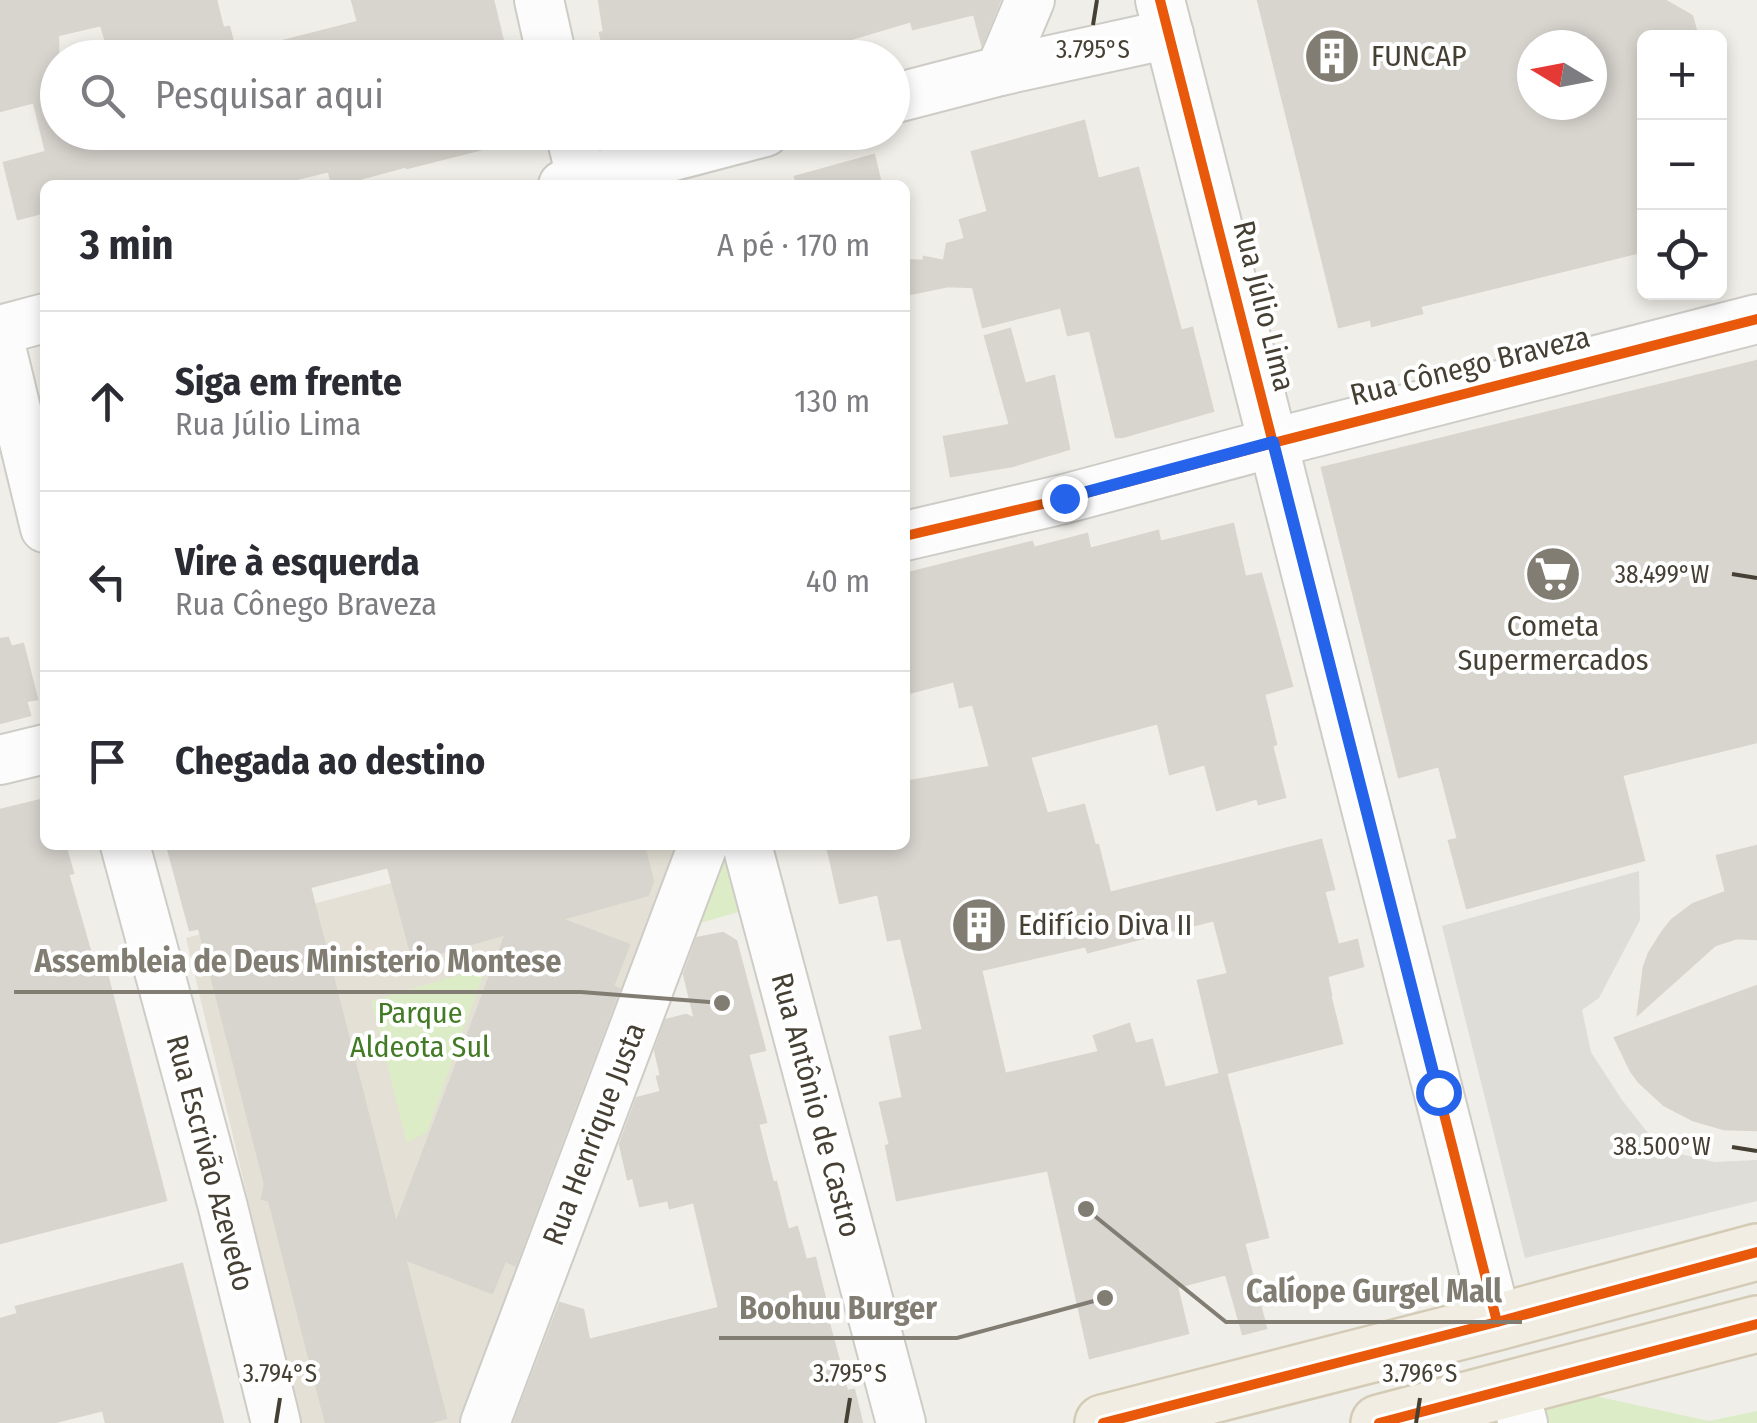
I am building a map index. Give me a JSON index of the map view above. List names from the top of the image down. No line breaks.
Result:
{"streets":{"street":["Rua Júlio Lima","Rua Cônego Braveza","Rua Antônio de Castro","Rua Henrique Justa","Rua Escrivão Azevedo"]},"crossings":[["Rua Júlio Lima","Rua Cônego Braveza"]],"parks":["Parque Aldeota Sul"],"places":{"building":["FUNCAP","Edifício Diva II"],"supermarket":["Cometa Supermercados"],"other":["Assembleia de Deus Ministerio Montese","Calíope Gurgel Mall","Boohuu Burger"]},"north":"left","page":{"map_buttons":["+","−"],"search":"Pesquisar aqui","heading":["3 min","A pé · 170 m"],"list":[["Siga em frente","Rua Júlio Lima","130 m"],["Vire à esquerda","Rua Cônego Braveza","40 m"],"Chegada ao destino"]},"coordinates":["3.795°S","38.499°W","38.500°W","3.794°S","3.796°S"]}
